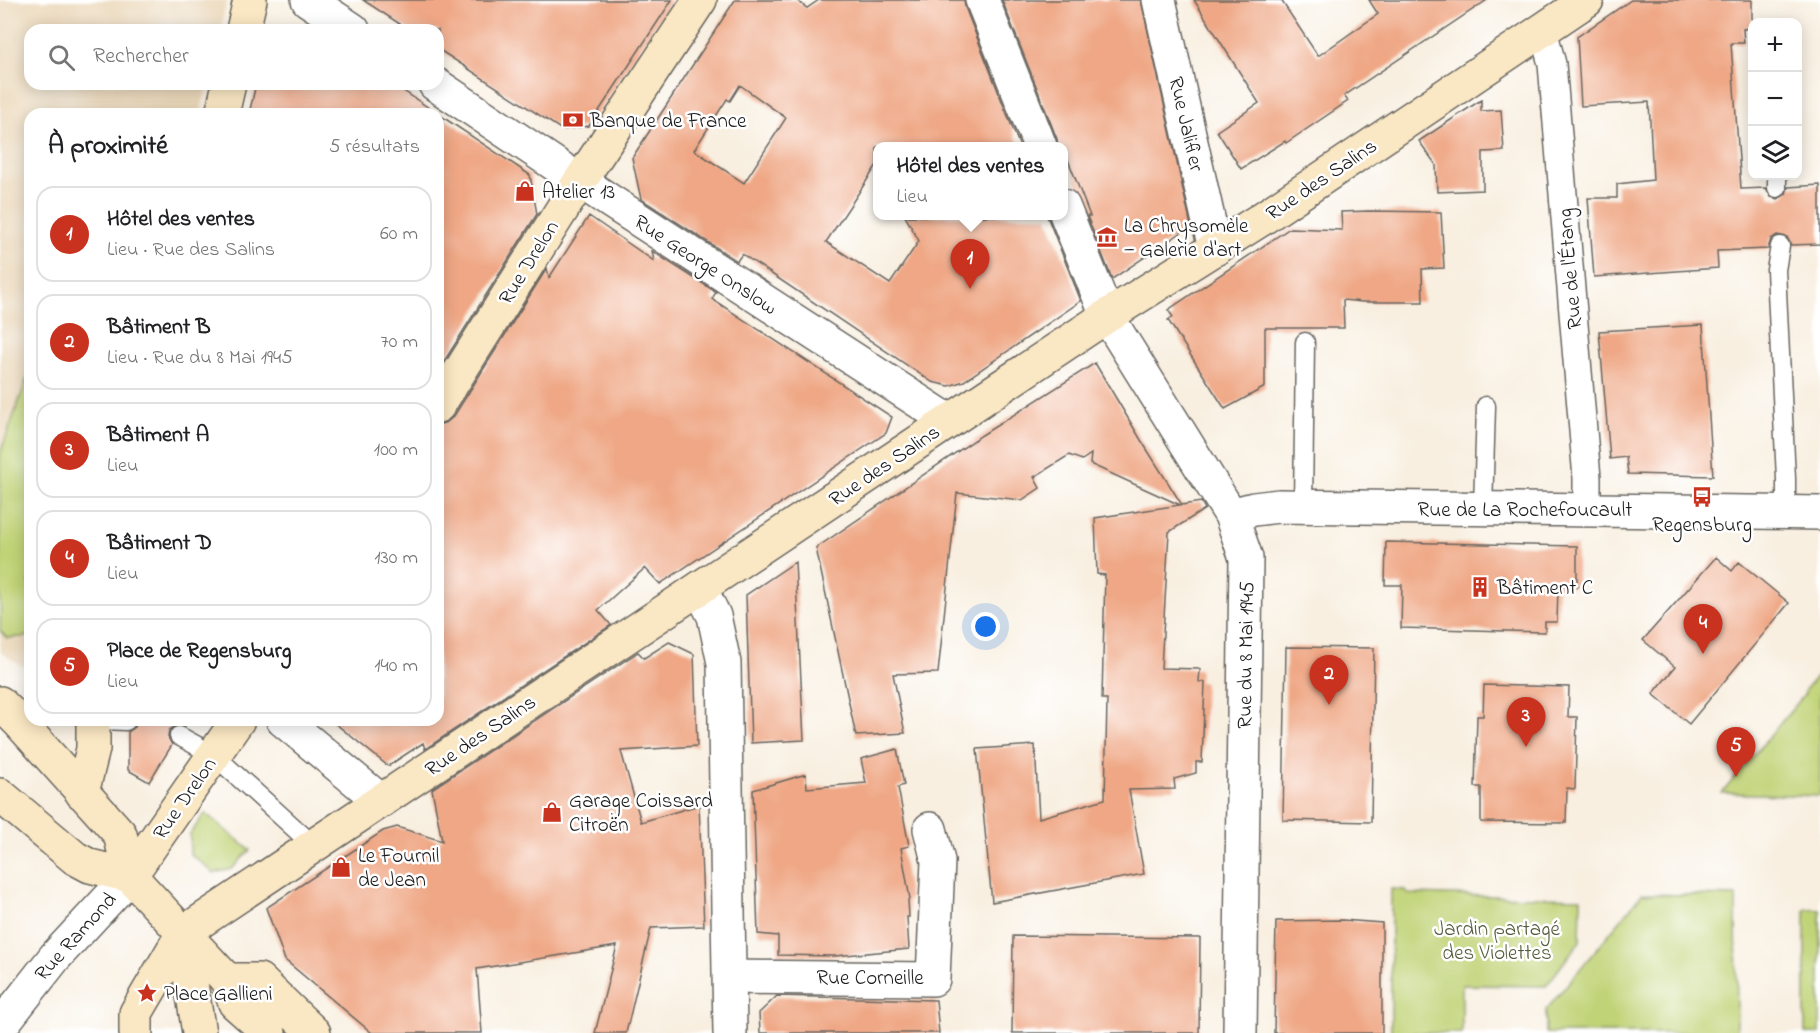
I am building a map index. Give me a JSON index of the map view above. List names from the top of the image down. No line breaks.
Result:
{"streets":{"main road":["Rue des Salins","Rue Drelon"],"street":["Rue Jalifier","Rue George Onslow","Rue de l'Étang","Rue de La Rochefoucault","Rue du 8 Mai 1945","Rue Ramond","Rue Corneille"]},"crossings":[["Rue Jalifier","Rue des Salins"],["Rue des Salins","Rue George Onslow"],["Rue des Salins","Rue de l'Étang"],["Rue des Salins","Rue du 8 Mai 1945"],["Rue Drelon","Rue George Onslow"],["Rue Drelon","Rue Ramond"],["Rue de l'Étang","Rue de La Rochefoucault"],["Rue de La Rochefoucault","Rue du 8 Mai 1945"]],"parks":["Jardin partagé des Violettes"],"places":{"bank":["Banque de France"],"shop":["Atelier 13","Garage Coissard Citroën","Le Fournil de Jean"],"museum":["La Chrysomèle — Galerie d'art"],"bus stop":["Regensburg"],"building":["Bâtiment C"],"place":["Place Gallieni"]},"page":{"map_buttons":["+","−"],"search":"Rechercher","heading":["À proximité","5 résultats"],"popup":["Hôtel des ventes","Lieu"],"list":[{"mark":"1","name":"Hôtel des ventes","note":"Lieu · Rue des Salins","value":"60 m"},{"mark":"2","name":"Bâtiment B","note":"Lieu · Rue du 8 Mai 1945","value":"70 m"},{"mark":"3","name":"Bâtiment A","note":"Lieu","value":"100 m"},{"mark":"4","name":"Bâtiment D","note":"Lieu","value":"130 m"},{"mark":"5","name":"Place de Regensburg","note":"Lieu","value":"140 m"}],"pins":["1","4","2","3","5"]}}
